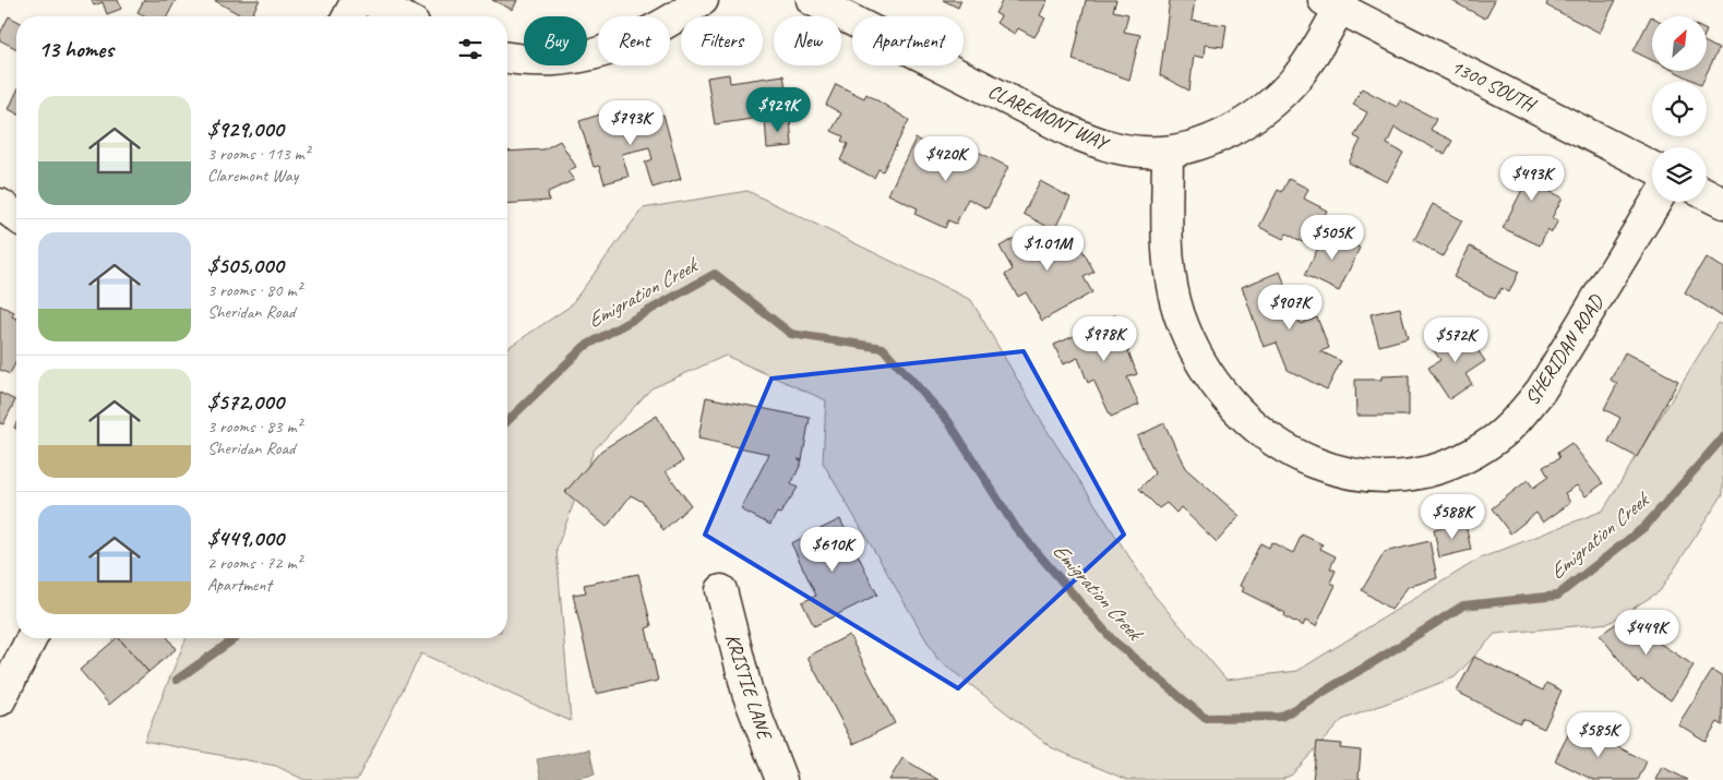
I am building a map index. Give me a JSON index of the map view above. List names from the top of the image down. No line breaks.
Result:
{"streets":{"street":["1300 SOUTH","CLAREMONT WAY","SHERIDAN ROAD","KRISTIE LANE"]},"crossings":[["1300 SOUTH","CLAREMONT WAY"],["CLAREMONT WAY","SHERIDAN ROAD"]],"water":["Emigration Creek"],"north":"top right","page":{"chip":["Buy","Rent","Filters","New","Apartment"],"heading":"13 homes","list":[{"name":"$929,000","note":"3 rooms · 113 m² · Claremont Way"},{"name":"$505,000","note":"3 rooms · 80 m² · Sheridan Road"},{"name":"$572,000","note":"3 rooms · 83 m² · Sheridan Road"},{"name":"$449,000","note":"2 rooms · 72 m² · Apartment"}],"price":["$929K","$793K","$420K","$493K","$505K","$1.01M","$907K","$978K","$572K","$588K","$610K","$449K","$585K"]}}
